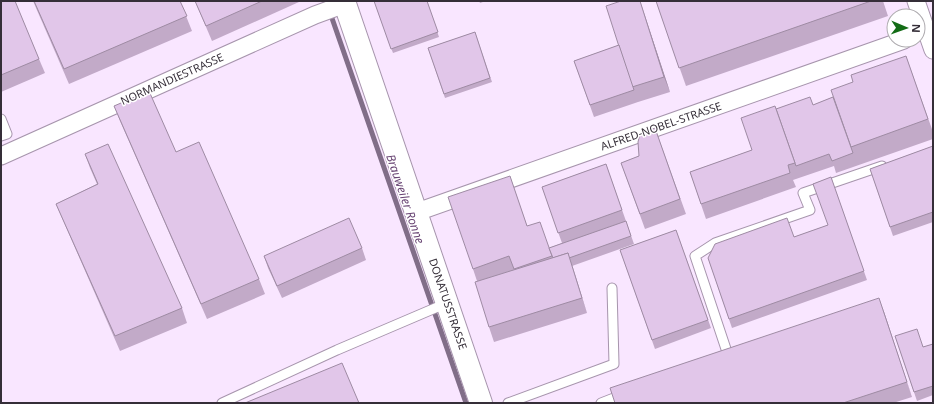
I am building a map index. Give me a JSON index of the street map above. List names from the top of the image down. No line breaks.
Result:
{"streets":{"street":["NORMANDIESTRASSE","ALFRED-NOBEL-STRASSE","DONATUSSTRASSE"]},"crossings":[["NORMANDIESTRASSE","DONATUSSTRASSE"],["ALFRED-NOBEL-STRASSE","DONATUSSTRASSE"]],"water":["Brauweiler Ronne"],"north":"right"}
